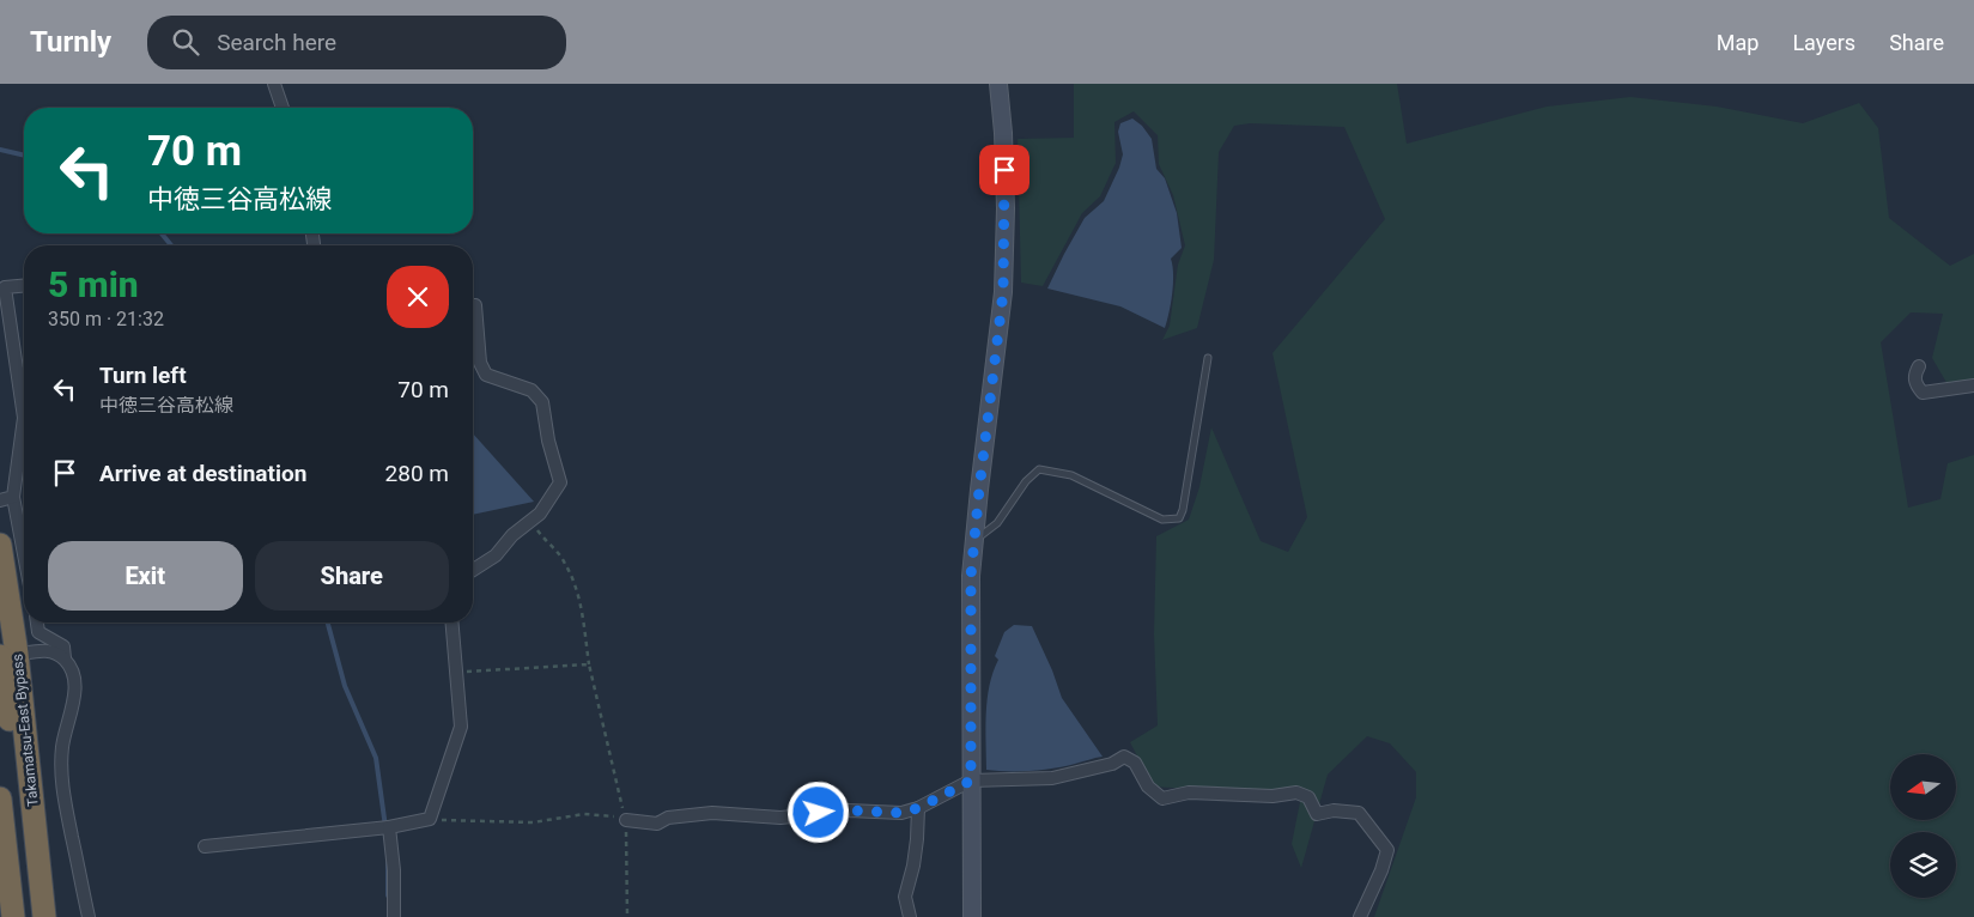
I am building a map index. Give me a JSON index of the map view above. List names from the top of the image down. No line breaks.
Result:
{"streets":{"highway":["Takamatsu-East Bypass"]},"north":"left","page":{"header":"Turnly","search":"Search here","nav":["Map","Layers","Share"],"turn":["70 m","中徳三谷高松線"],"heading":["5 min","350 m · 21:32"],"list":[{"name":"Turn left","note":"中徳三谷高松線","value":"70 m"},{"name":"Arrive at destination","value":"280 m"}],"buttons":["Exit","Share"]}}
